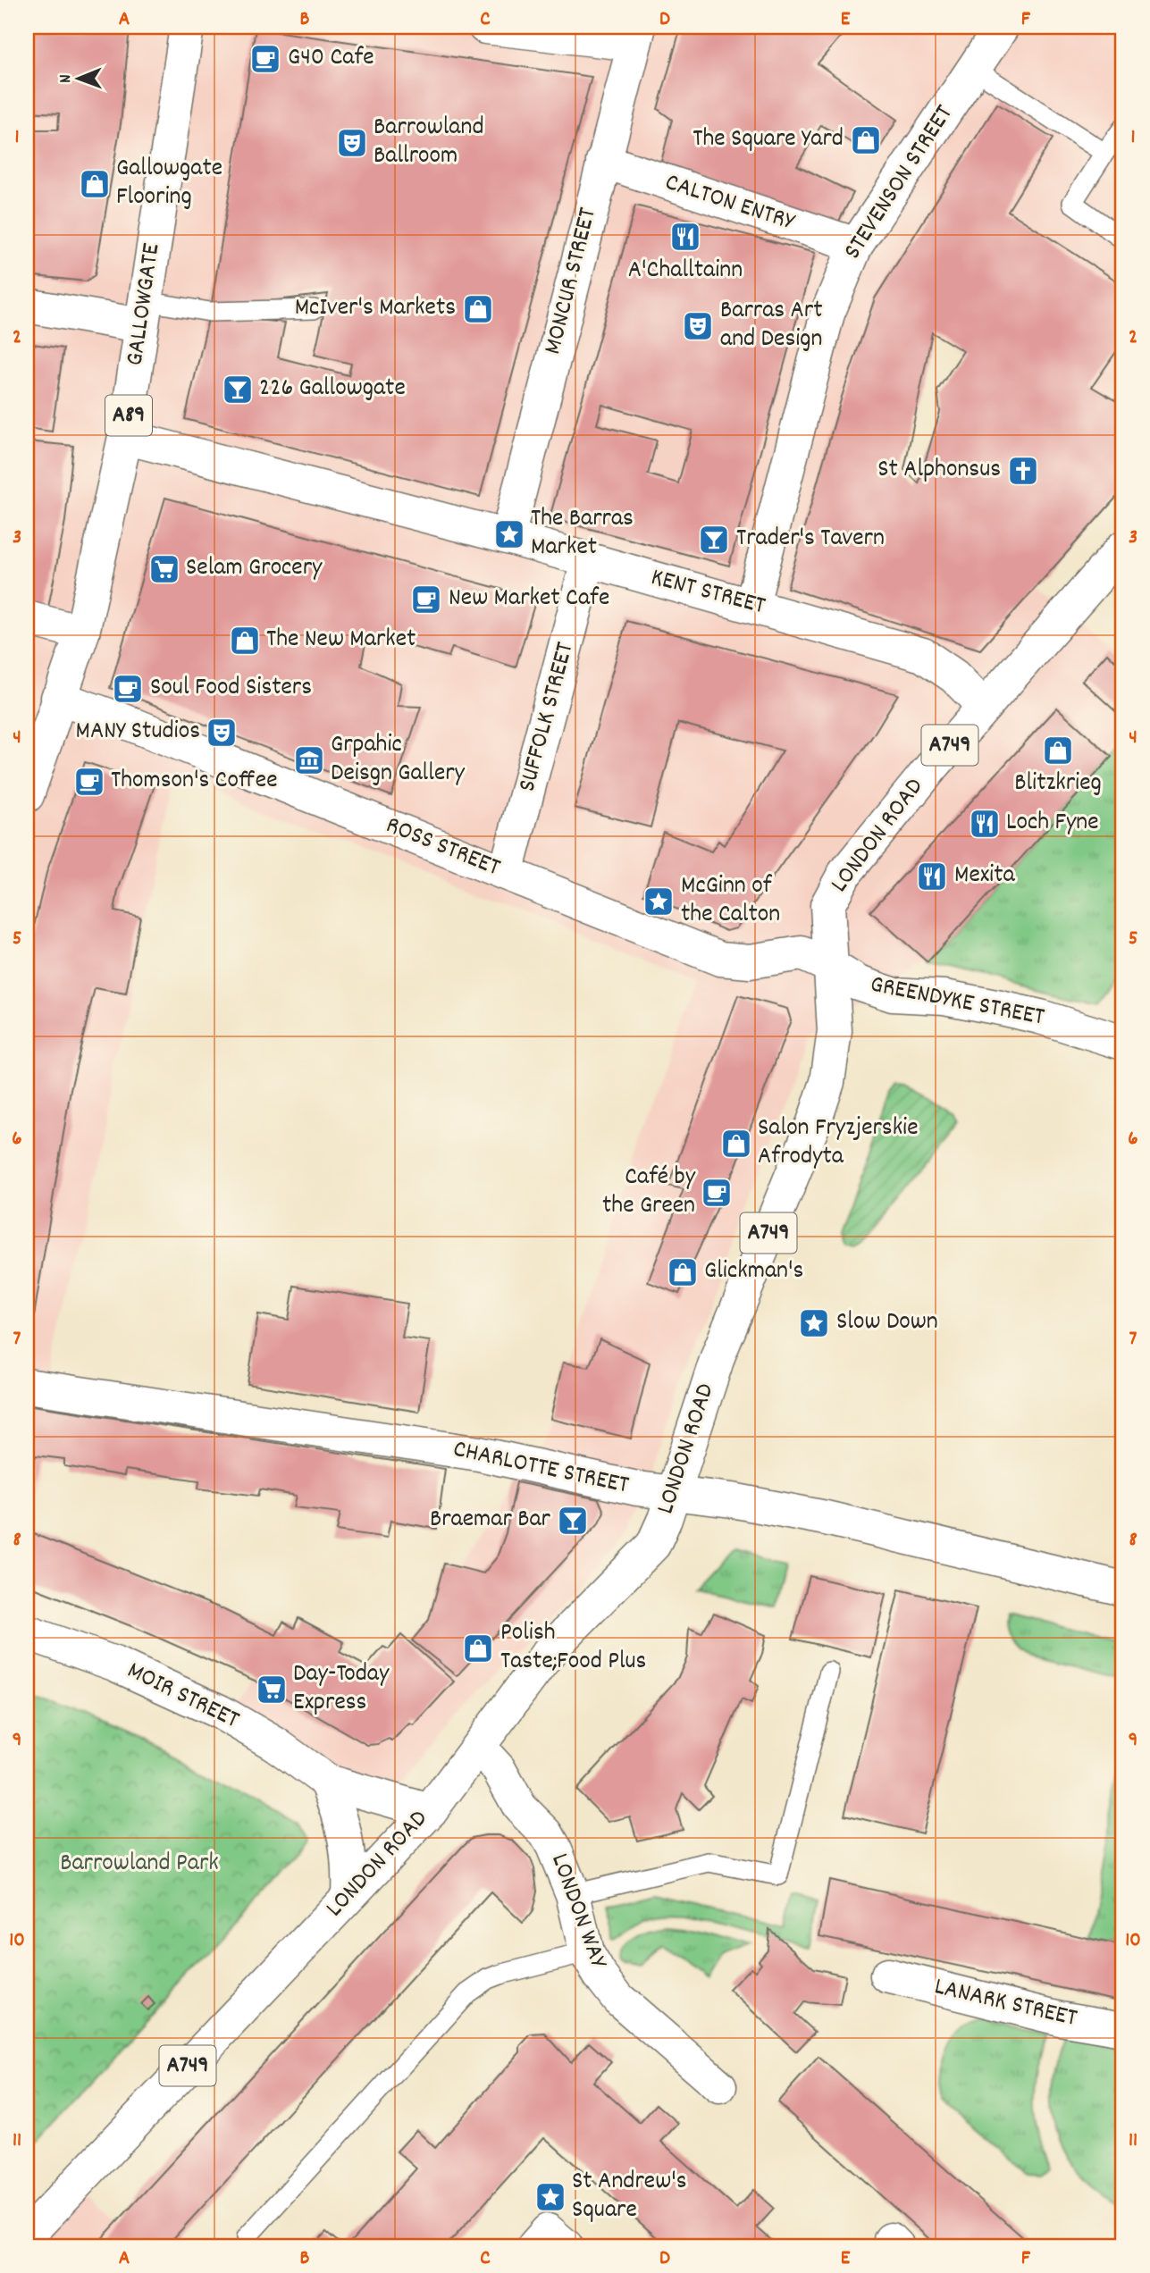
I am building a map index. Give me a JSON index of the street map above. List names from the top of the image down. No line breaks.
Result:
{"streets":{"street":["STEVENSON STREET","CALTON ENTRY","MONCUR STREET","GALLOWGATE","A89","KENT STREET","SUFFOLK STREET","A749","LONDON ROAD","ROSS STREET","GREENDYKE STREET","CHARLOTTE STREET","MOIR STREET","LONDON WAY","LANARK STREET"]},"crossings":[["STEVENSON STREET","CALTON ENTRY"],["STEVENSON STREET","KENT STREET"],["CALTON ENTRY","MONCUR STREET"],["MONCUR STREET","KENT STREET"],["GALLOWGATE","KENT STREET"],["GALLOWGATE","ROSS STREET"],["KENT STREET","SUFFOLK STREET"],["KENT STREET","LONDON ROAD"],["SUFFOLK STREET","ROSS STREET"],["LONDON ROAD","ROSS STREET"],["LONDON ROAD","GREENDYKE STREET"],["LONDON ROAD","CHARLOTTE STREET"],["LONDON ROAD","MOIR STREET"],["LONDON ROAD","LONDON WAY"],["ROSS STREET","GREENDYKE STREET"]],"parks":["Barrowland Park"],"places":{"cafe":["G40 Cafe","New Market Cafe","Soul Food Sisters","Thomson's Coffee","Café by the Green"],"shop":["The Square Yard","Gallowgate Flooring","McIver's Markets","The New Market","Blitzkrieg","Salon Fryzjerskie Afrodyta","Glickman's","Polish Taste;Food Plus"],"theatre":["Barrowland Ballroom","Barras Art and Design","MANY Studios"],"restaurant":["A'Challtainn","Loch Fyne","Mexita"],"bar":["226 Gallowgate","Trader's Tavern","Braemar Bar"],"church":["St Alphonsus"],"place":["The Barras Market","McGinn of the Calton","Slow Down","St Andrew's Square"],"supermarket":["Selam Grocery","Day-Today Express"],"museum":["Grpahic Deisgn Gallery"]},"north":"left","grid":{"columns":["A","B","C","D","E","F"],"rows":["1","2","3","4","5","6","7","8","9","10","11"]}}
